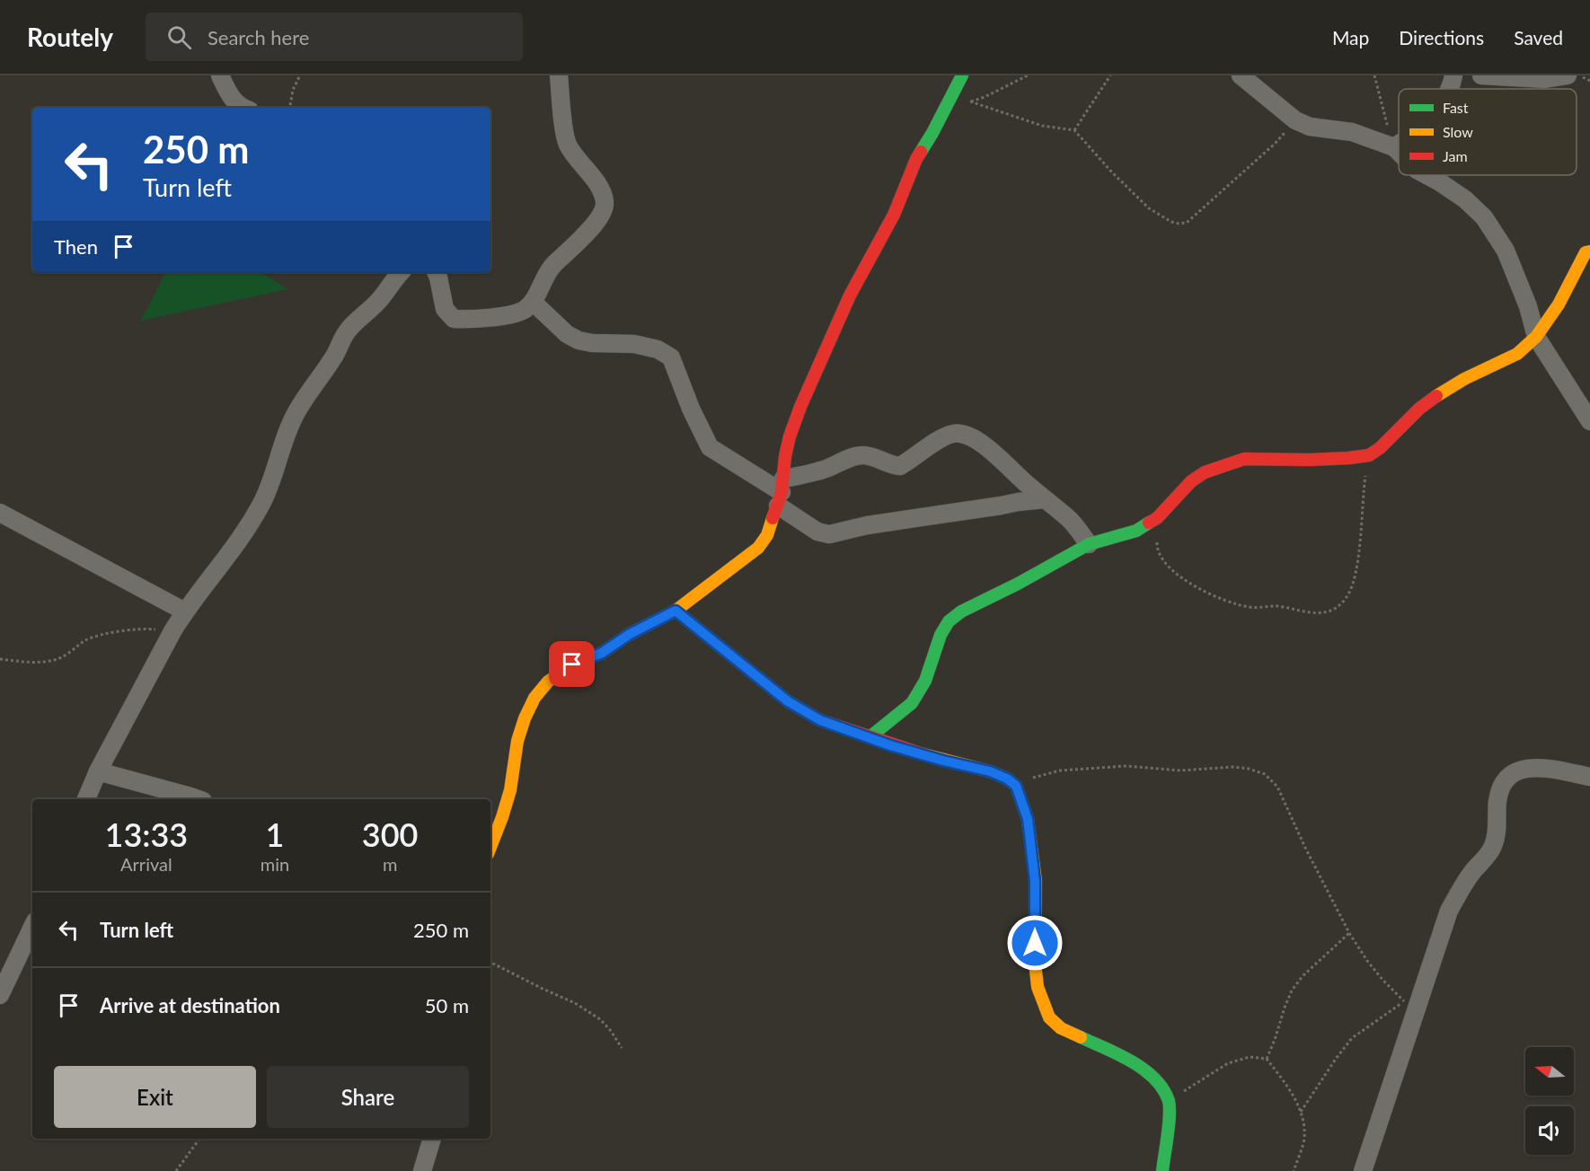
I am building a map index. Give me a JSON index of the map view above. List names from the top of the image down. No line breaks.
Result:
{"legend":["Fast","Slow","Jam"],"north":"left","page":{"header":"Routely","search":"Search here","nav":["Map","Directions","Saved"],"turn":["250 m","Turn left"],"then":"Then","eta":["13:33","Arrival","1","min","300","m"],"list":[{"name":"Turn left","value":"250 m"},{"name":"Arrive at destination","value":"50 m"}],"buttons":["Exit","Share"]}}
